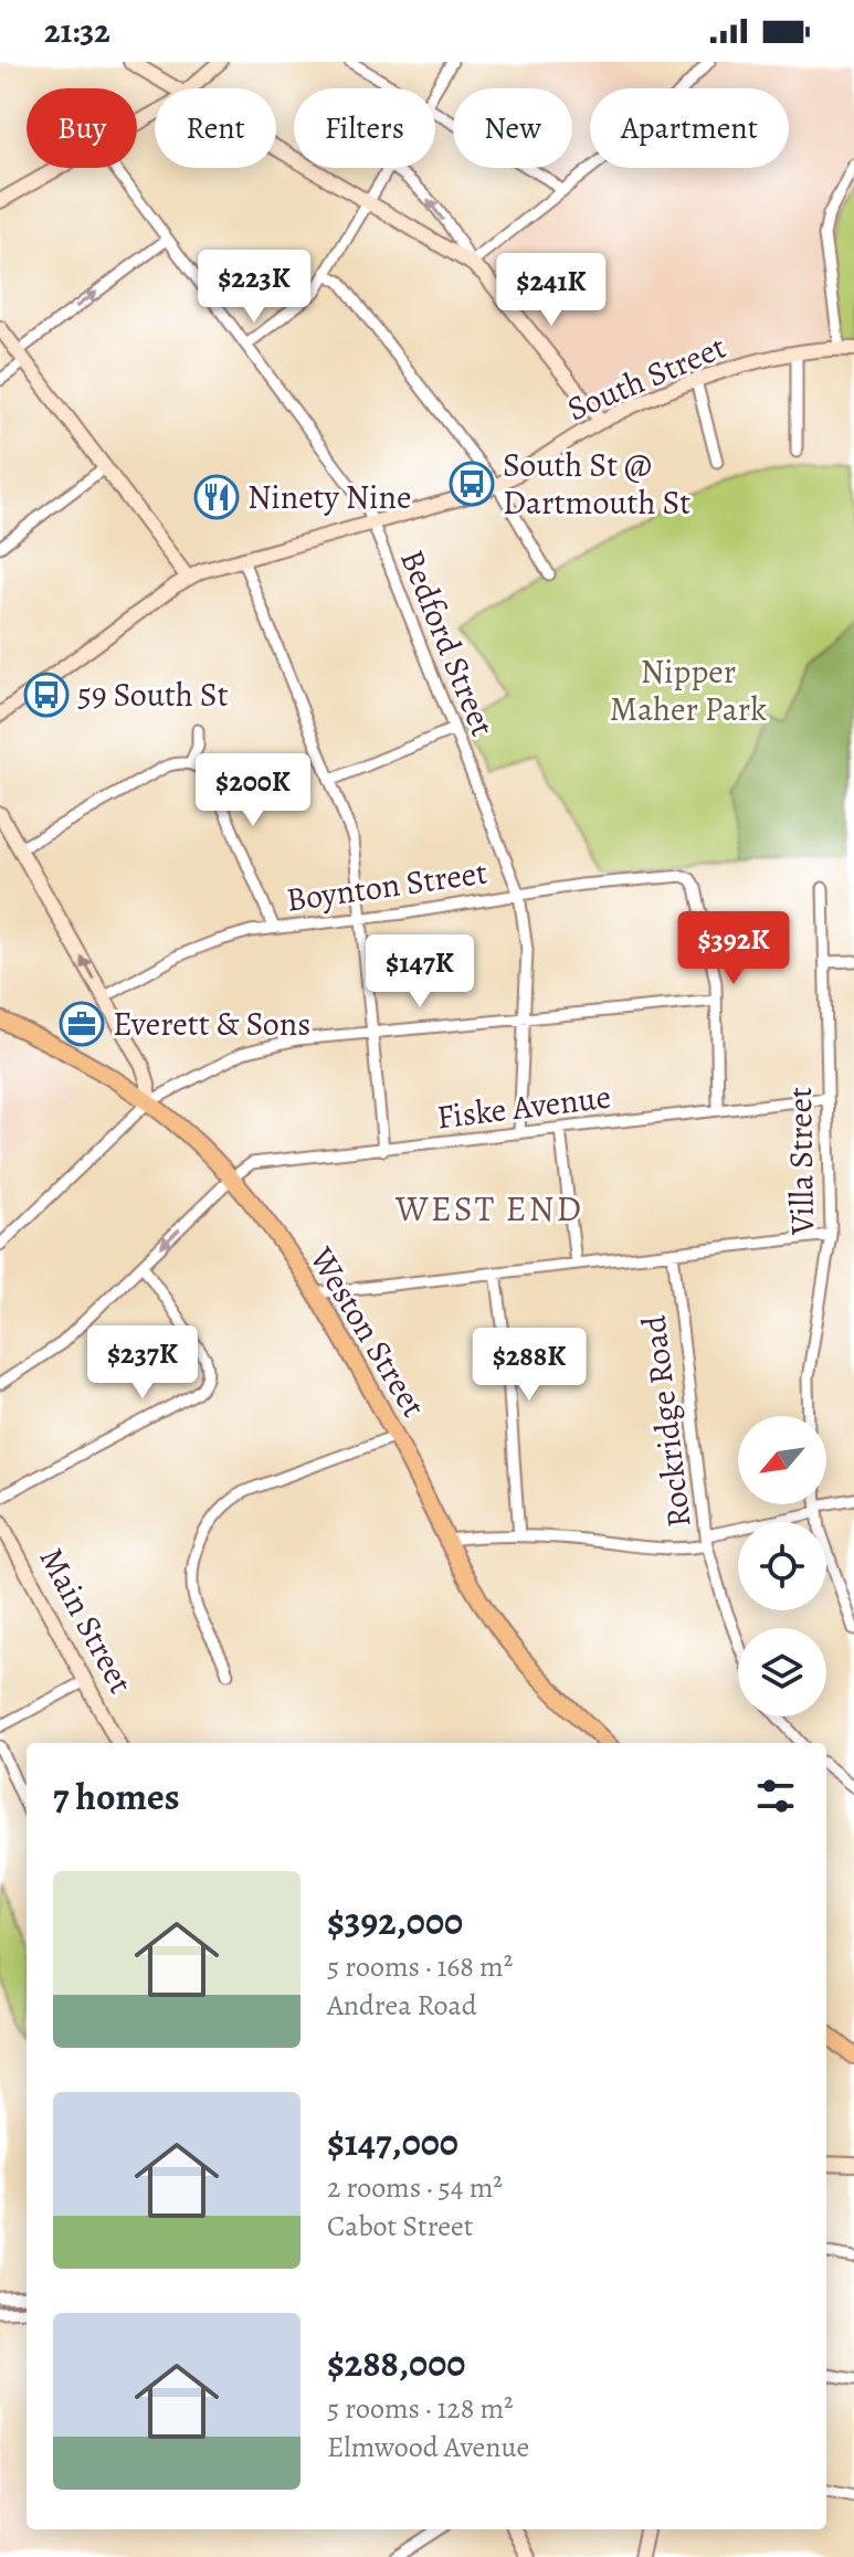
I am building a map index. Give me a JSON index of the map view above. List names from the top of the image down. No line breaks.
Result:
{"streets":{"main road":["Weston Street"],"street":["South Street","Bedford Street","Boynton Street","Fiske Avenue","Villa Street","Rockridge Road","Main Street"]},"crossings":[["South Street","Bedford Street"],["Bedford Street","Boynton Street"],["Bedford Street","Fiske Avenue"],["Fiske Avenue","Villa Street"],["Fiske Avenue","Weston Street"]],"districts":["WEST END"],"parks":["Nipper Maher Park"],"places":{"bus stop":["South St @ Dartmouth St","59 South St"],"restaurant":["Ninety Nine"],"office":["Everett & Sons"]},"north":"bottom left","page":{"status":"21:32","chip":["Buy","Rent","Filters","New","Apartment"],"price":["$223K","$241K","$200K","$392K","$147K","$237K","$288K"],"heading":"7 homes","list":[{"name":"$392,000","note":"5 rooms · 168 m² · Andrea Road"},{"name":"$147,000","note":"2 rooms · 54 m² · Cabot Street"},{"name":"$288,000","note":"5 rooms · 128 m² · Elmwood Avenue"}]}}
